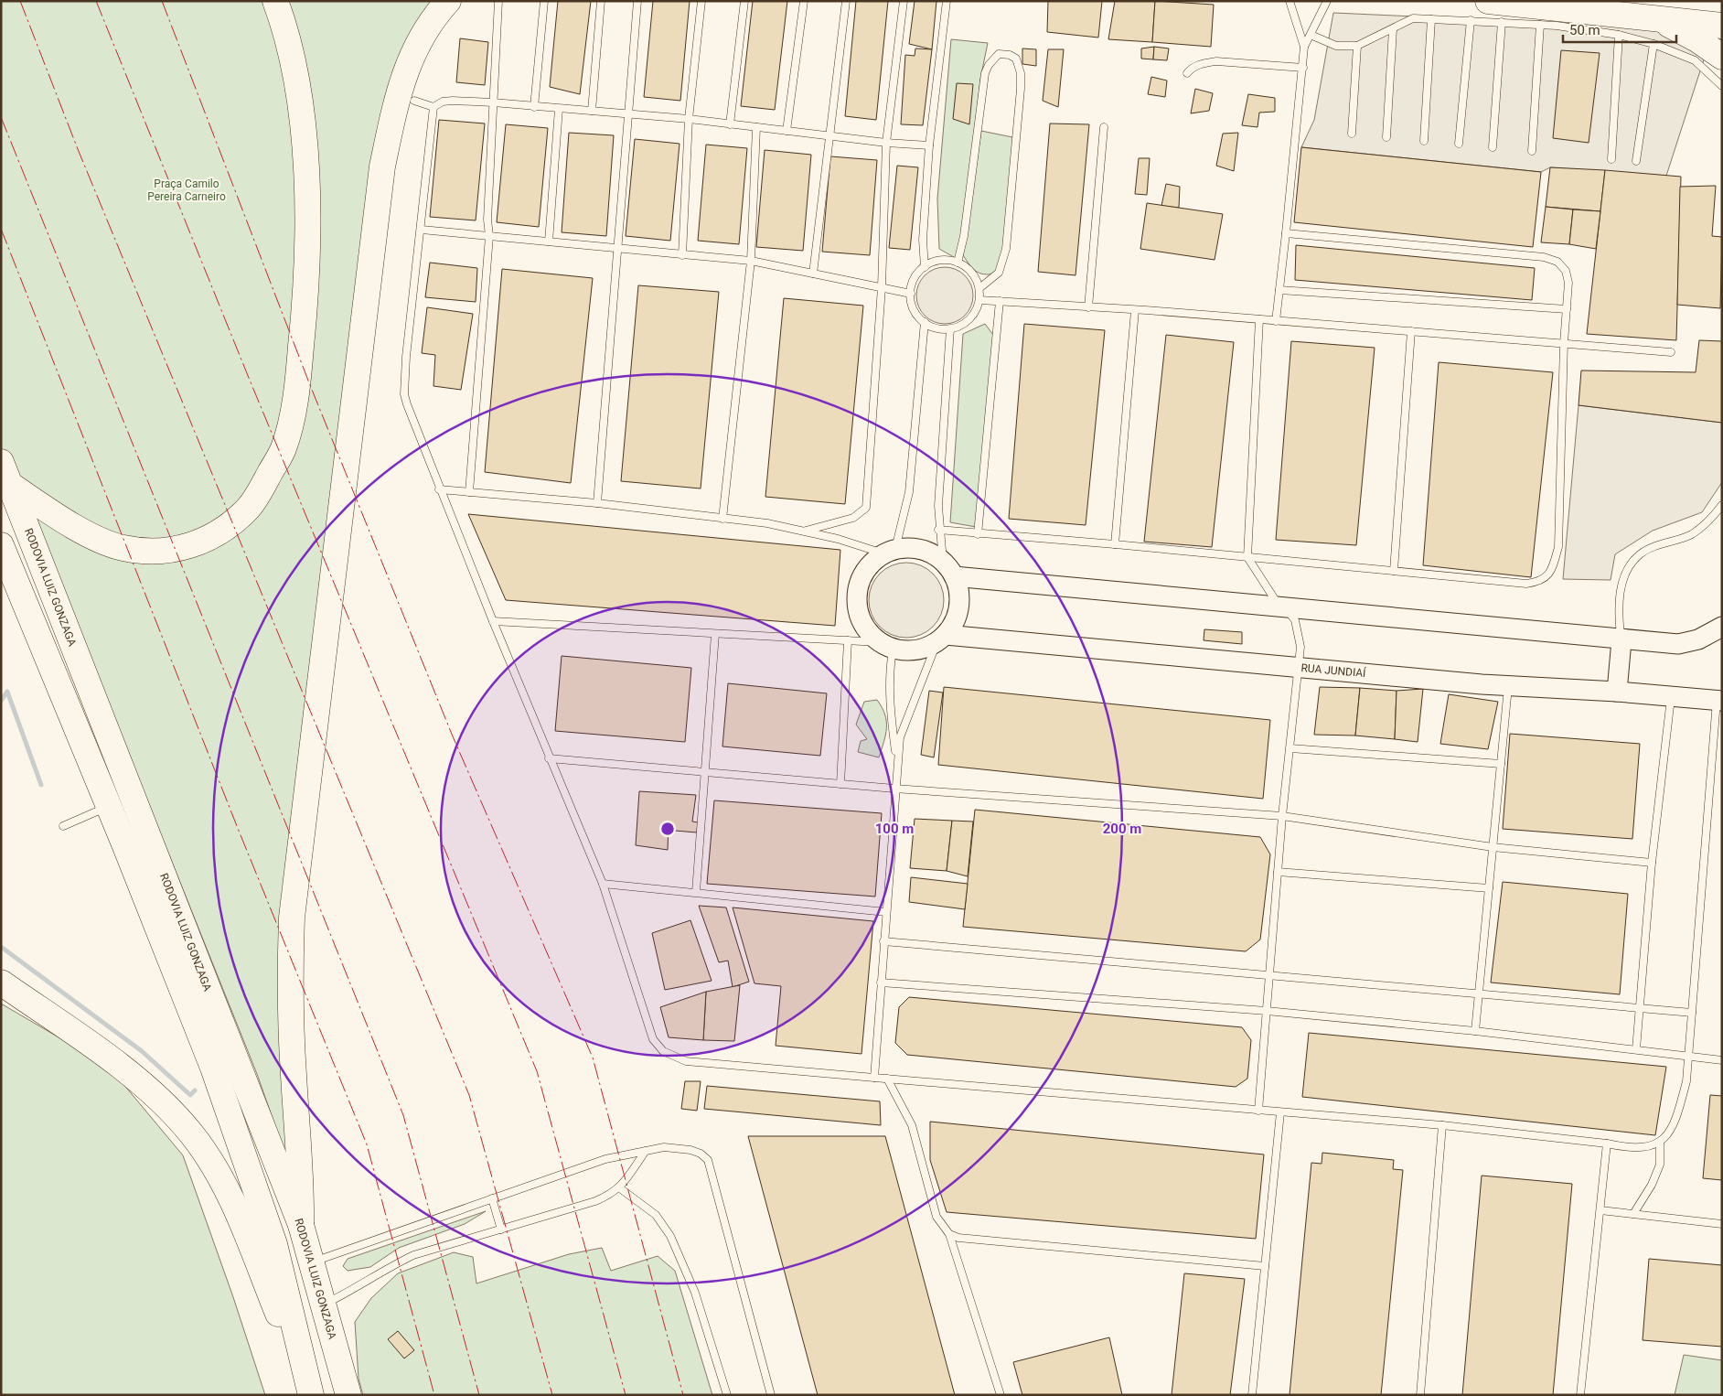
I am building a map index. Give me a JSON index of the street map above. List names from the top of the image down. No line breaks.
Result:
{"streets":{"highway":["RODOVIA LUIZ GONZAGA"],"street":["RUA JUNDIAÍ"]},"parks":["Praça Camilo Pereira Carneiro"],"scale_bar":"50 m","rings":["100 m","200 m"]}
